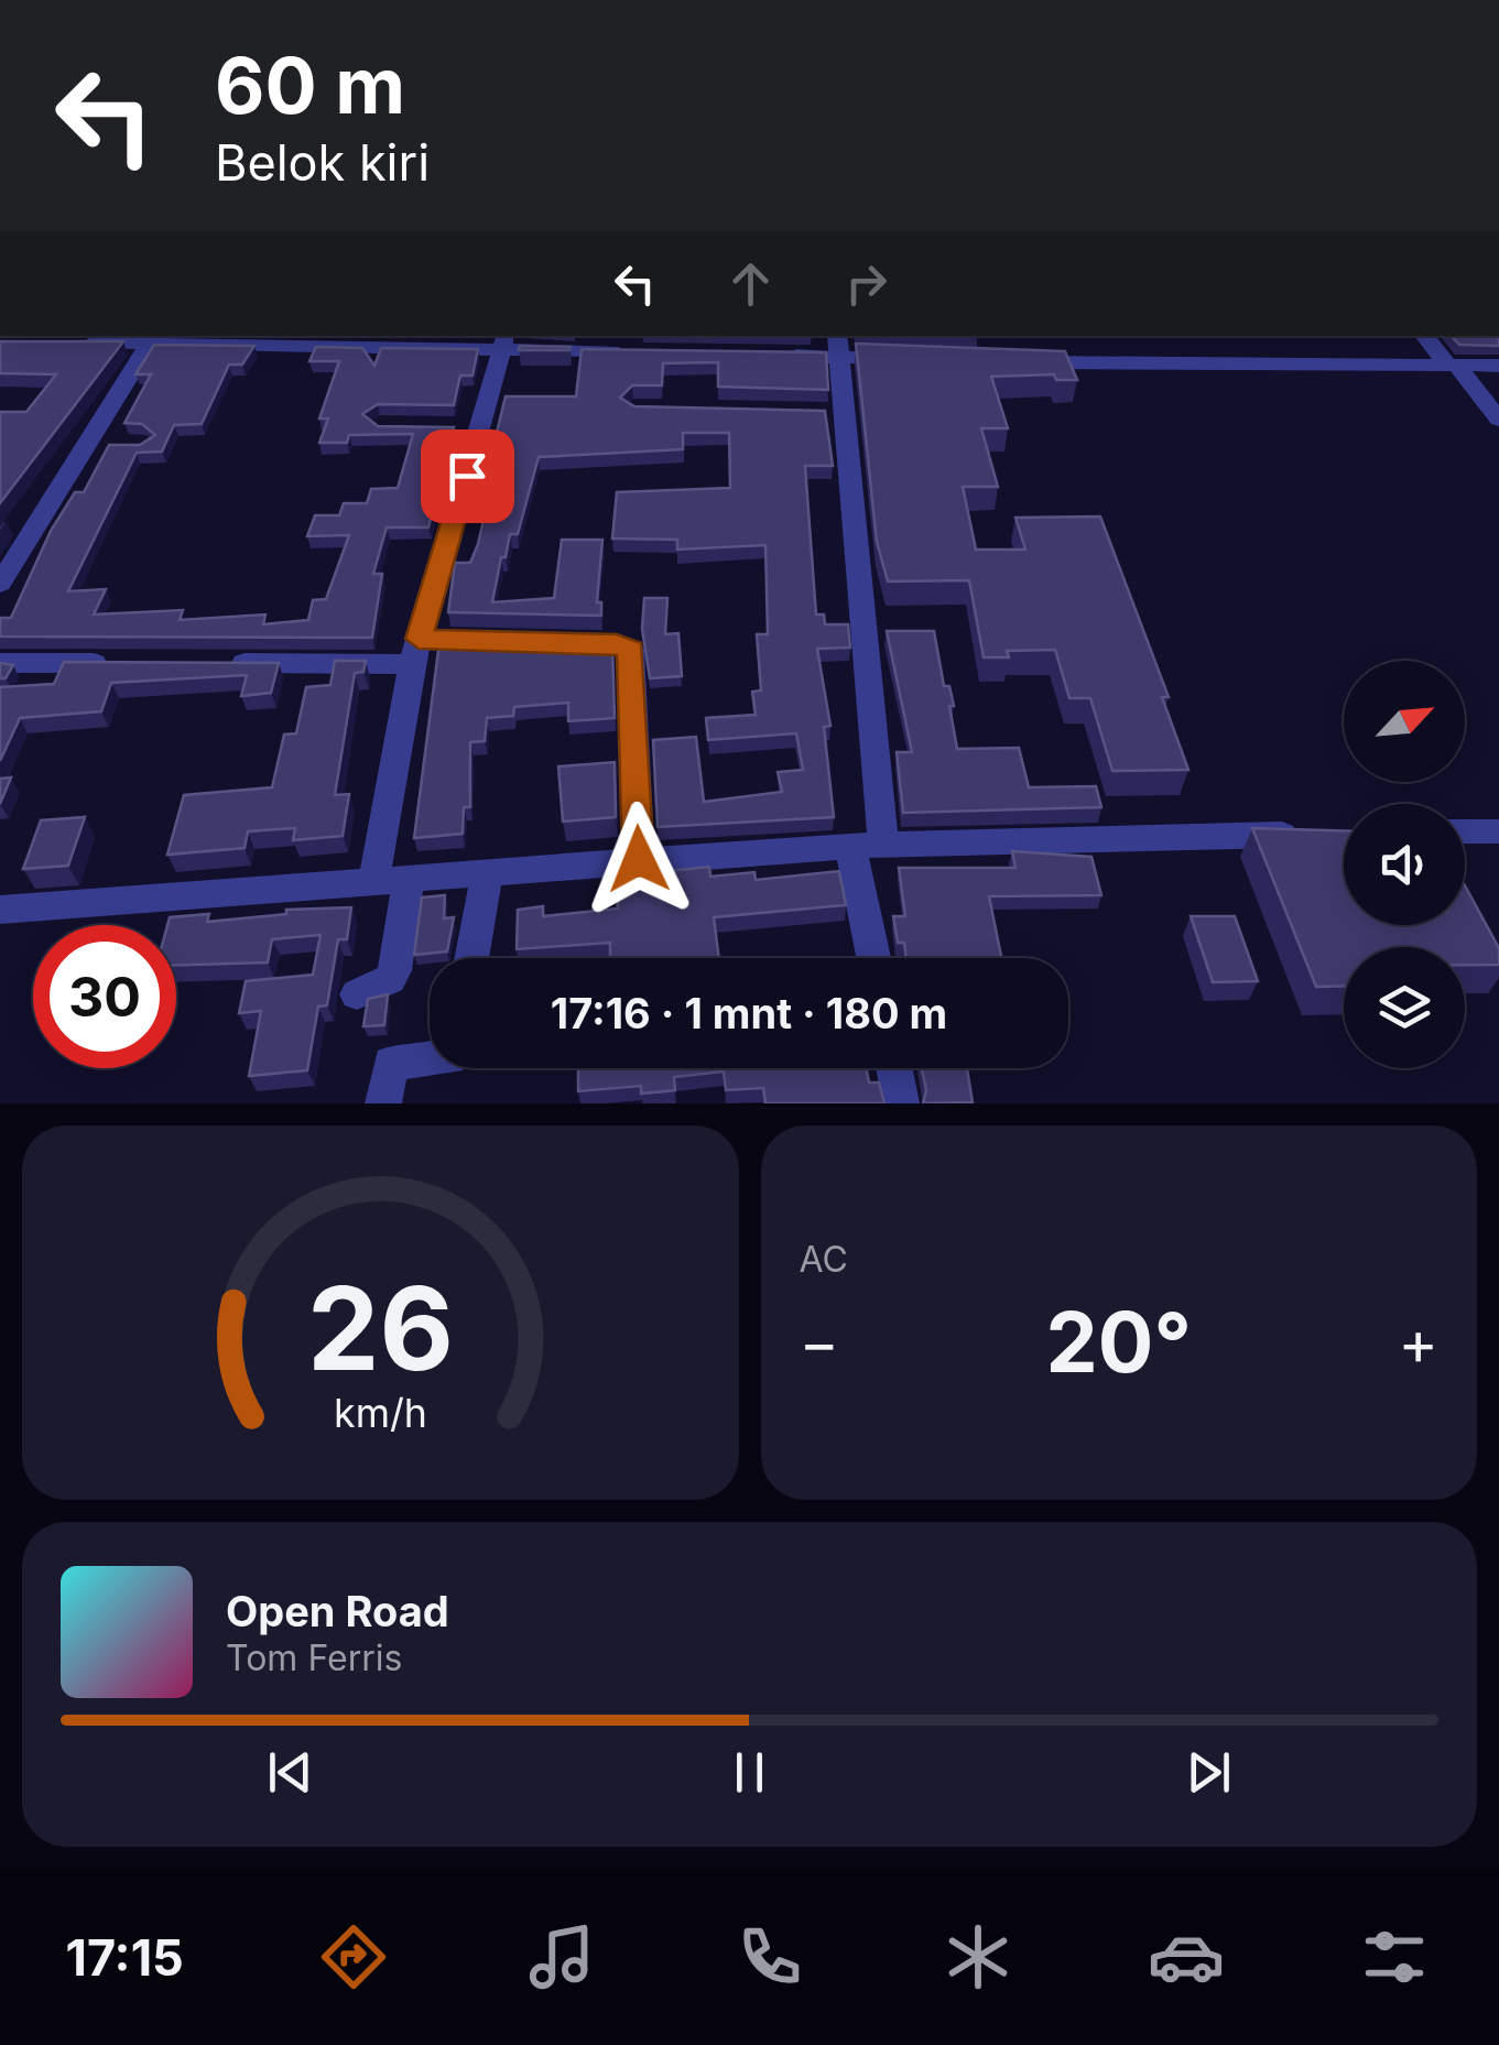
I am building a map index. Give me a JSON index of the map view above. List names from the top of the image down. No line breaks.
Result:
{"north":"top right","page":{"turn":["60 m","Belok kiri"],"limit":"30","trip":"17:16 · 1 mnt · 180 m","tile":"AC","heat":["−","20°","+"],"song":["Open Road","Tom Ferris"],"tabs":"17:15","gauge":["26","km/h"]}}
